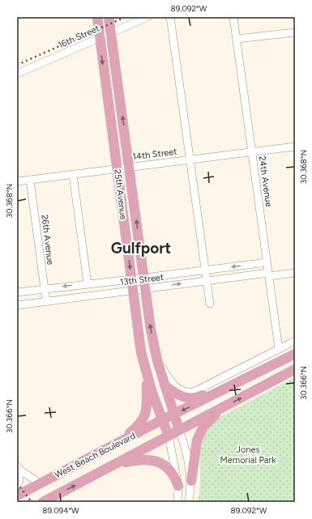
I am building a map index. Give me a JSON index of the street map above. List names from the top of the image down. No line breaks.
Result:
{"streets":{"main road":["25th Avenue","West Beach Boulevard"],"street":["16th Street","14th Street","24th Avenue","26th Avenue","13th Street"]},"crossings":[["16th Street","25th Avenue"],["14th Street","24th Avenue"],["14th Street","25th Avenue"],["14th Street","26th Avenue"],["24th Avenue","13th Street"],["25th Avenue","13th Street"],["25th Avenue","West Beach Boulevard"],["26th Avenue","13th Street"]],"districts":["Gulfport"],"parks":["Jones Memorial Park"],"coordinates":["89.092°W","30.368°N","30.366°N","89.094°W"]}
